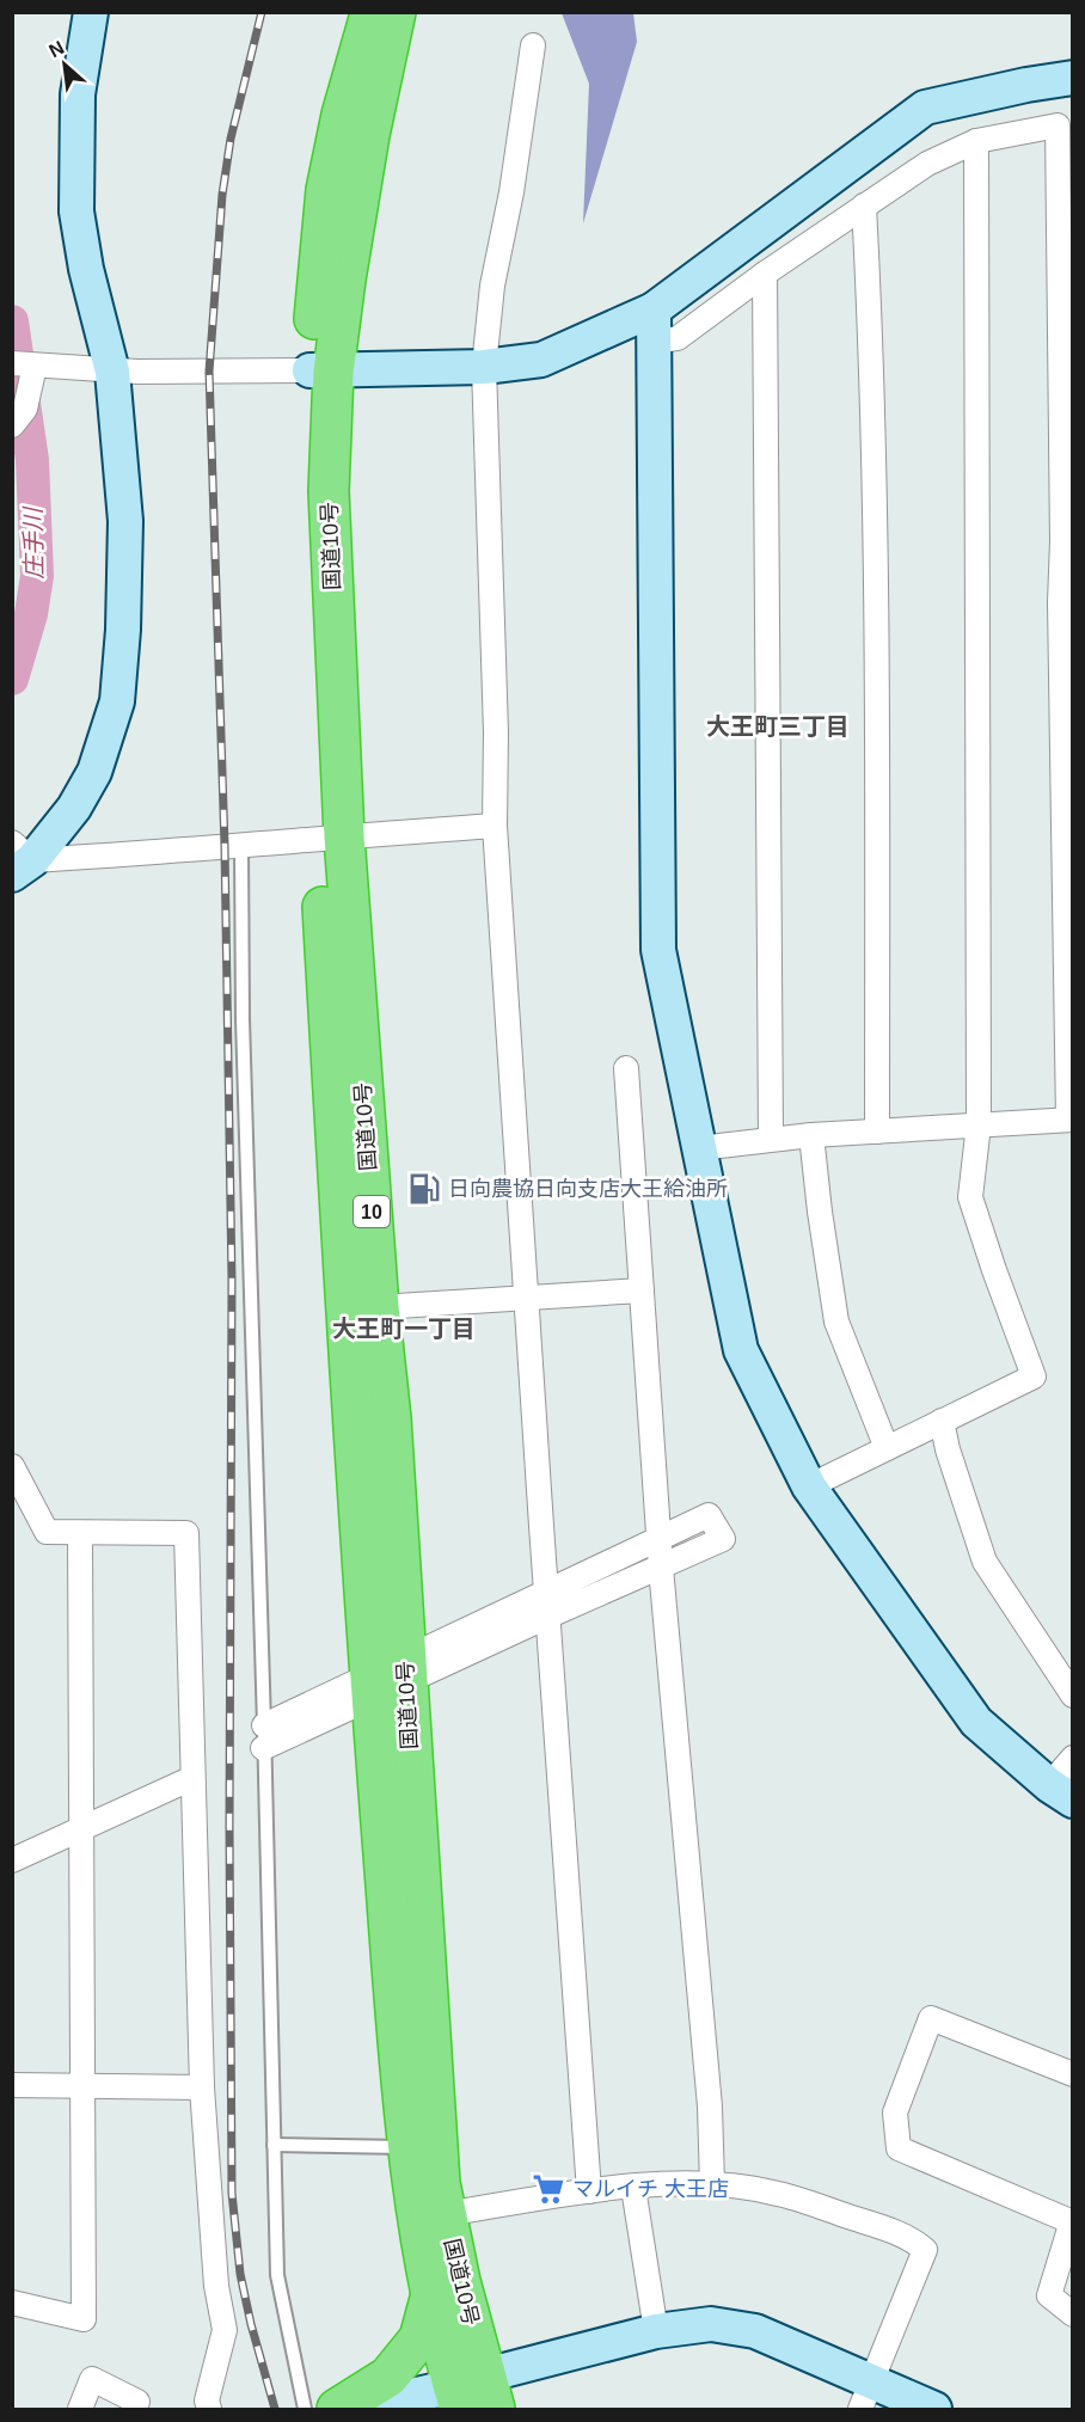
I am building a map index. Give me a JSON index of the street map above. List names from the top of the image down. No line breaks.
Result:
{"streets":{"highway":["国道10号","10"]},"districts":["大王町三丁目","大王町一丁目"],"water":["庄手川"],"places":{"fuel station":["日向農協日向支店大王給油所"],"supermarket":["マルイチ 大王店"]},"north":"top left"}
